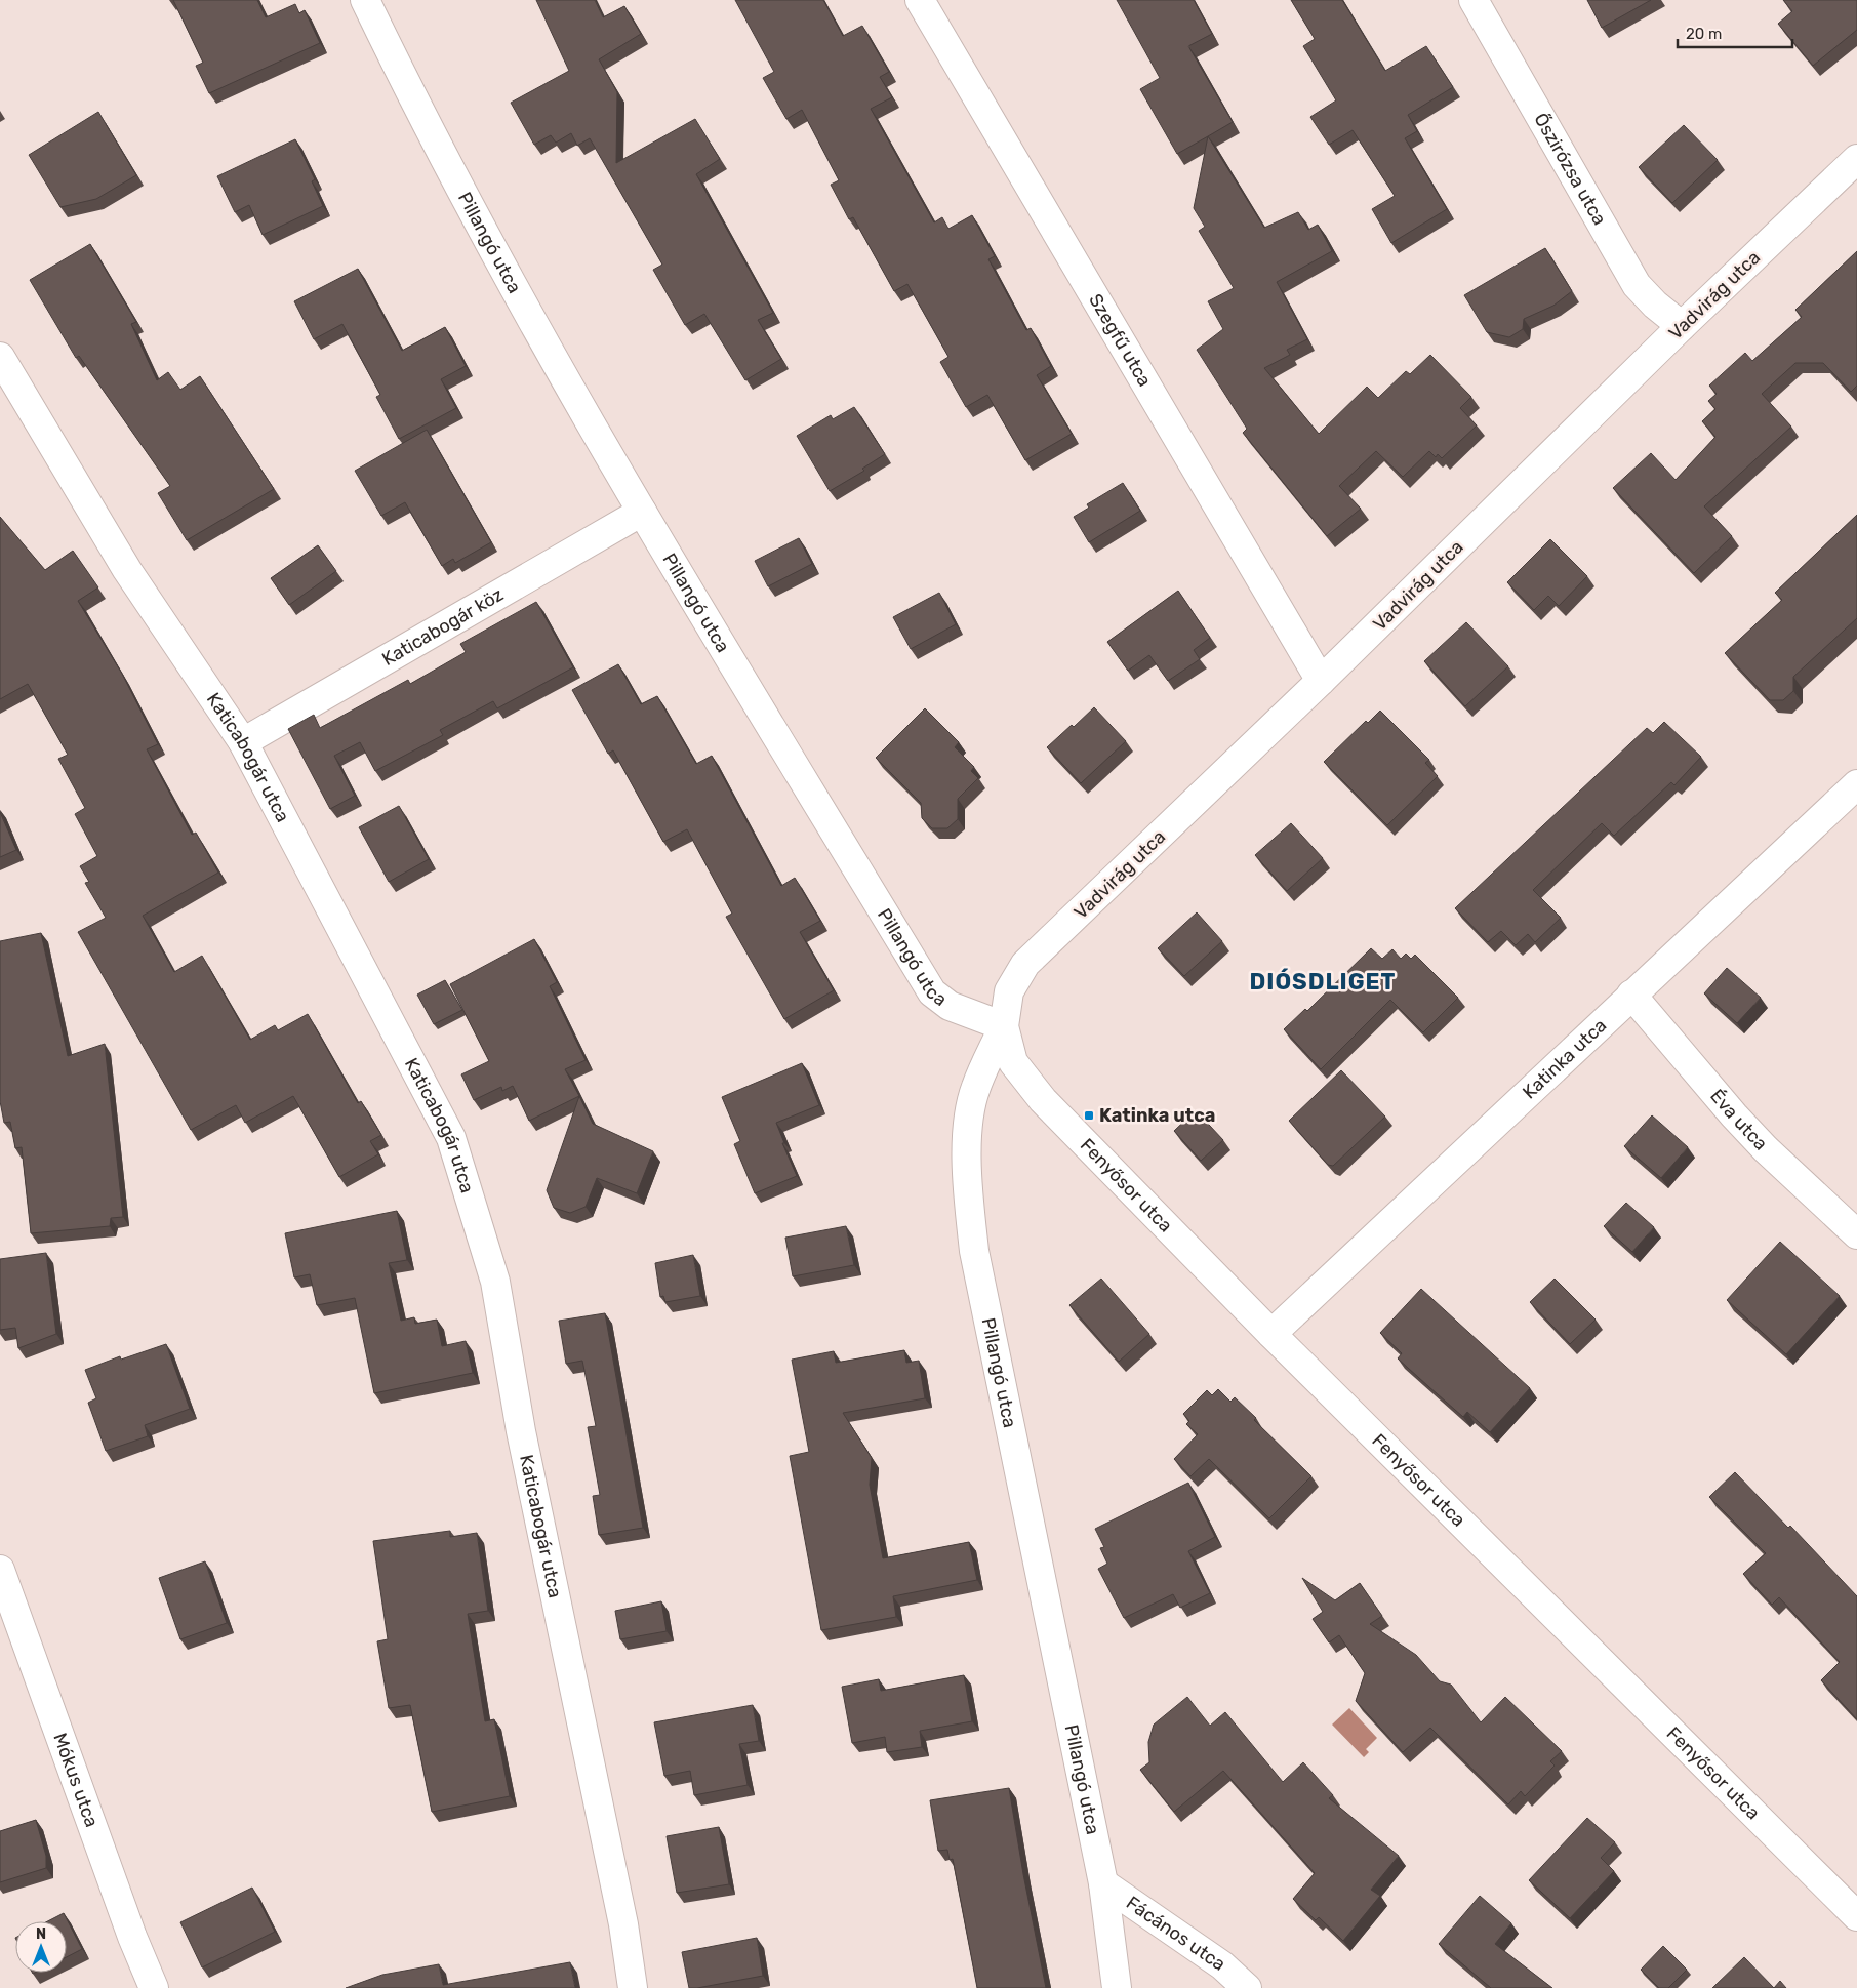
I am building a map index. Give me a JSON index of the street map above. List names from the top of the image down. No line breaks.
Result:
{"streets":{"street":["Őszirózsa utca","Pillangó utca","Vadvirág utca","Szegfű utca","Katicabogár köz","Katicabogár utca","Katinka utca","Éva utca","Fenyősor utca","Mókus utca","Fácános utca"]},"crossings":[["Őszirózsa utca","Vadvirág utca"],["Pillangó utca","Vadvirág utca"],["Pillangó utca","Katicabogár köz"],["Pillangó utca","Fenyősor utca"],["Pillangó utca","Fácános utca"],["Vadvirág utca","Szegfű utca"],["Vadvirág utca","Fenyősor utca"],["Katicabogár köz","Katicabogár utca"],["Katinka utca","Éva utca"],["Katinka utca","Fenyősor utca"]],"districts":["DIÓSDLIGET"],"places":{"transit":["Katinka utca"]},"scale_bar":"20 m","north":"top"}
